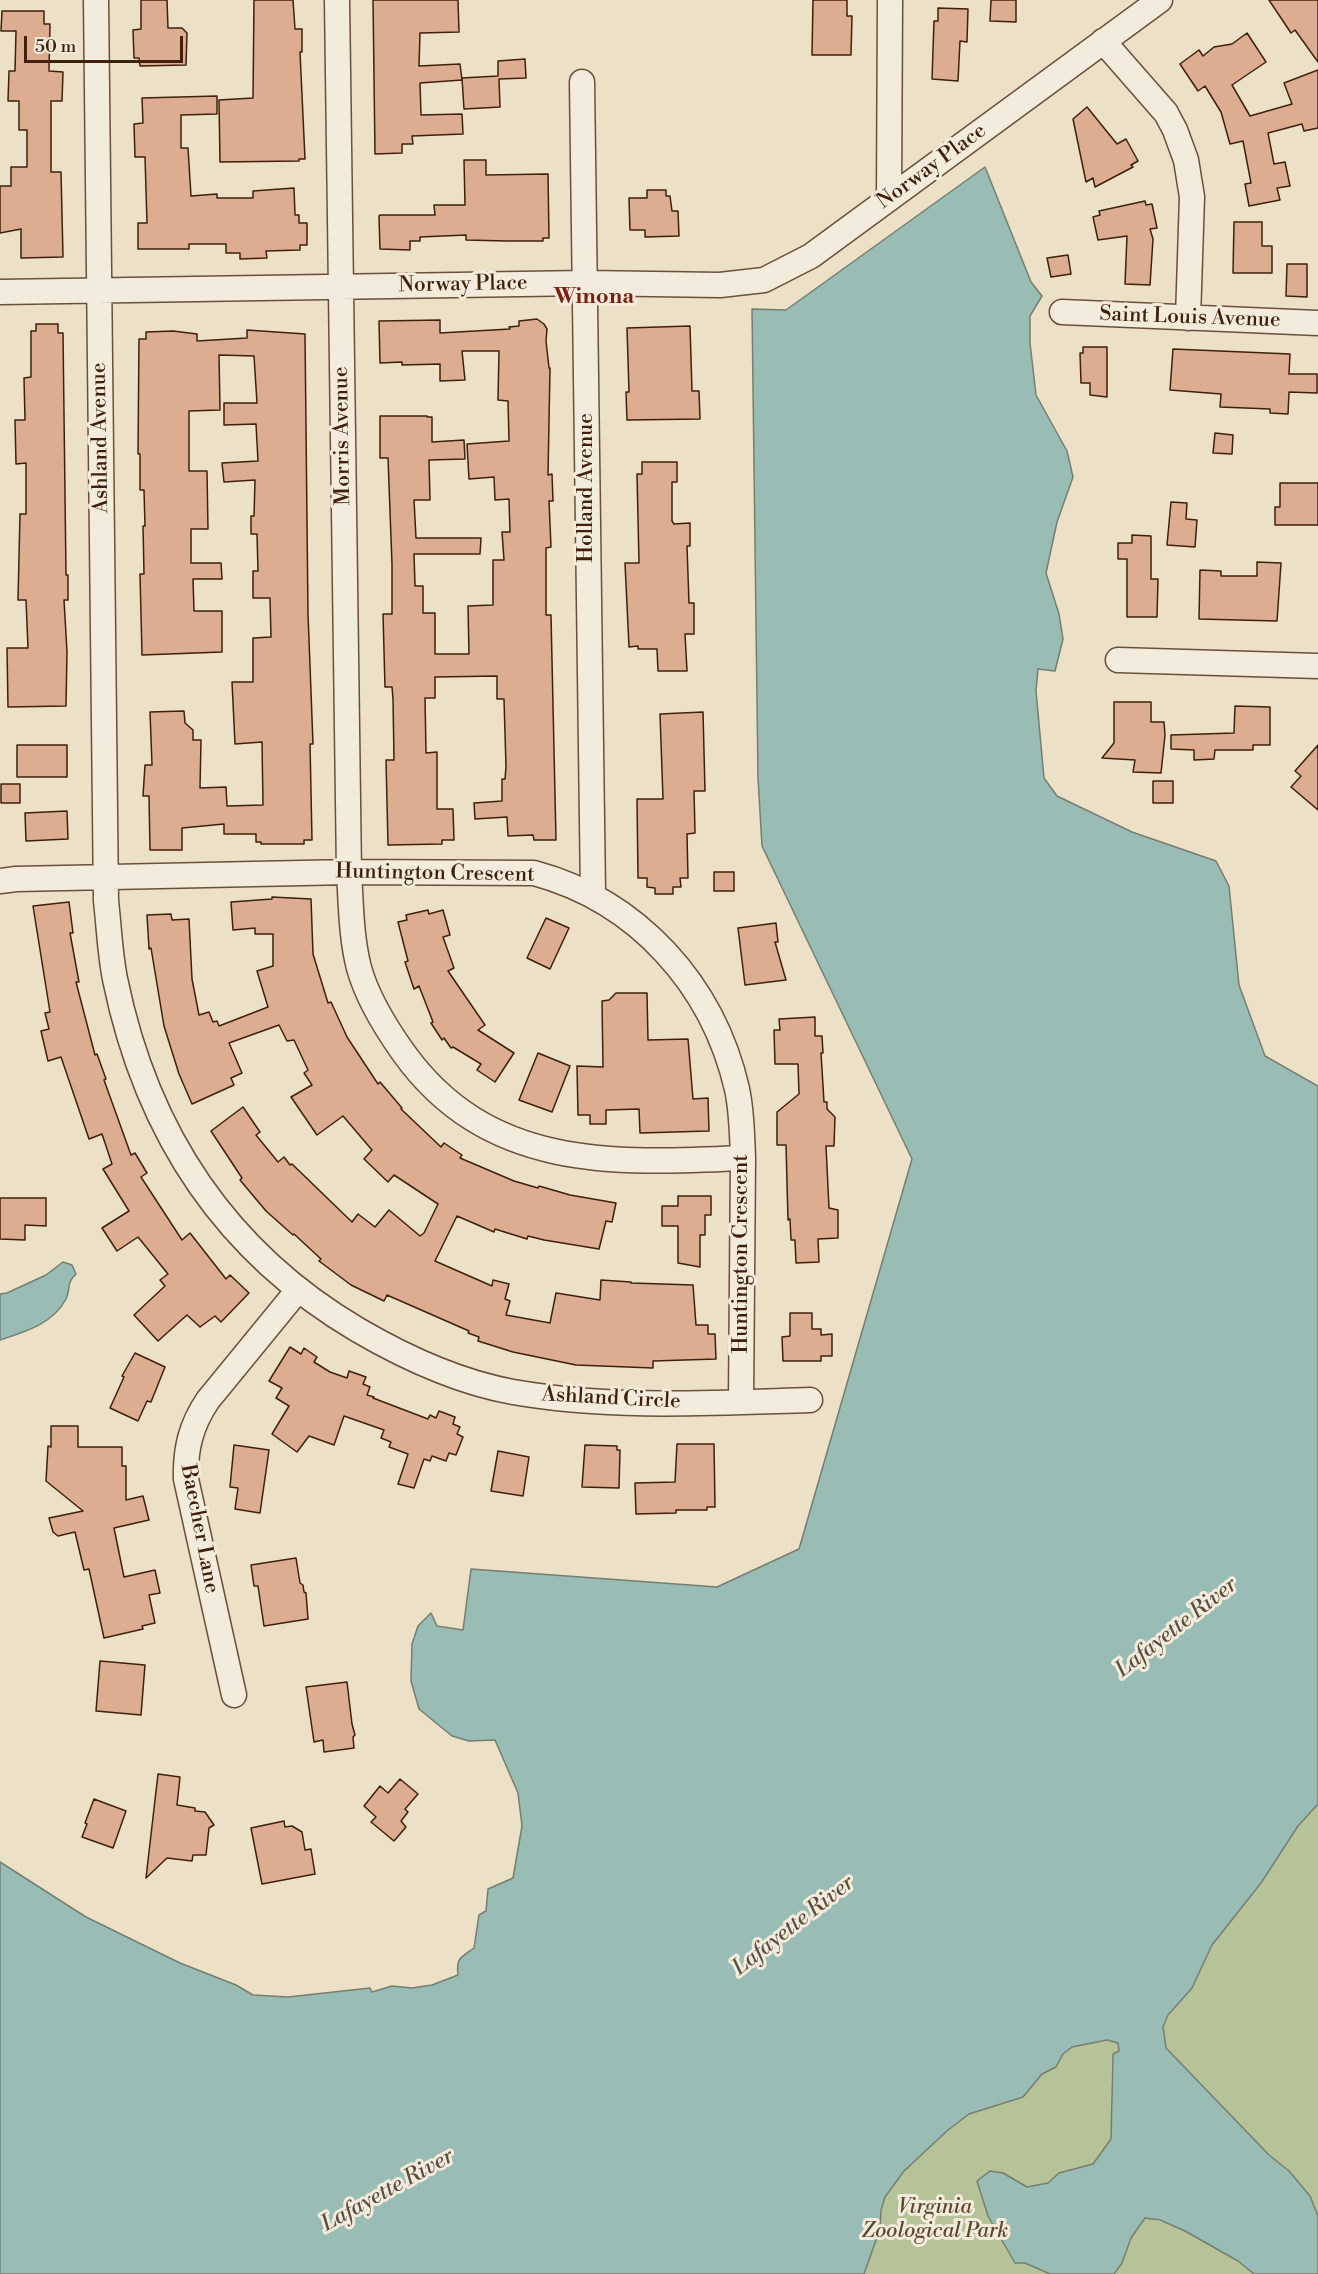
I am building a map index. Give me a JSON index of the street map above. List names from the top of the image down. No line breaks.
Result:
{"streets":{"street":["Norway Place","Saint Louis Avenue","Morris Avenue","Ashland Avenue","Holland Avenue","Huntington Crescent","Ashland Circle","Baecher Lane"]},"crossings":[["Norway Place","Morris Avenue"],["Norway Place","Ashland Avenue"],["Norway Place","Holland Avenue"],["Morris Avenue","Huntington Crescent"],["Ashland Avenue","Huntington Crescent"],["Ashland Avenue","Ashland Circle"],["Holland Avenue","Huntington Crescent"],["Huntington Crescent","Ashland Circle"],["Ashland Circle","Baecher Lane"]],"districts":["Winona"],"water":["Lafayette River"],"parks":["Virginia Zoological Park"],"scale_bar":"50 m"}
